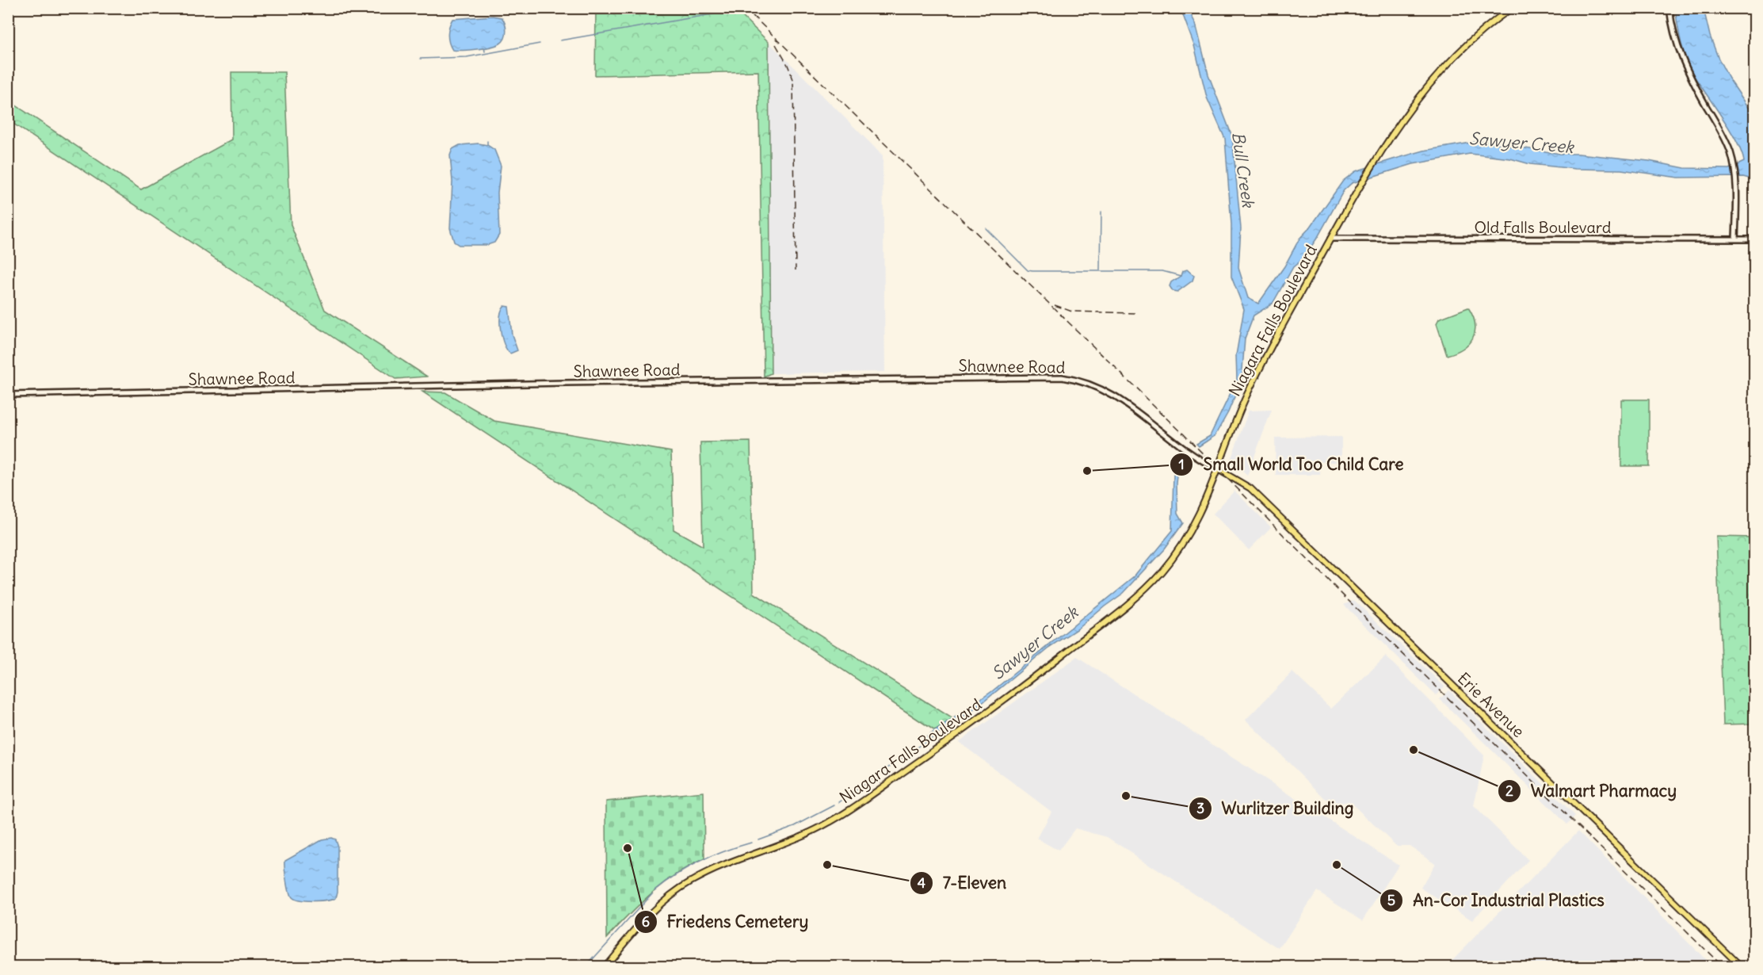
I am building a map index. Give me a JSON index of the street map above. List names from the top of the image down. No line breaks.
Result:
{"streets":{"main road":["Old Falls Boulevard","Niagara Falls Boulevard","Shawnee Road","Erie Avenue"]},"crossings":[["Old Falls Boulevard","Niagara Falls Boulevard"],["Niagara Falls Boulevard","Shawnee Road"],["Niagara Falls Boulevard","Erie Avenue"],["Shawnee Road","Erie Avenue"]],"water":["Sawyer Creek","Bull Creek"],"places":["Small World Too Child Care","Walmart Pharmacy","Wurlitzer Building","Friedens Cemetery","7-Eleven","An-Cor Industrial Plastics"]}
